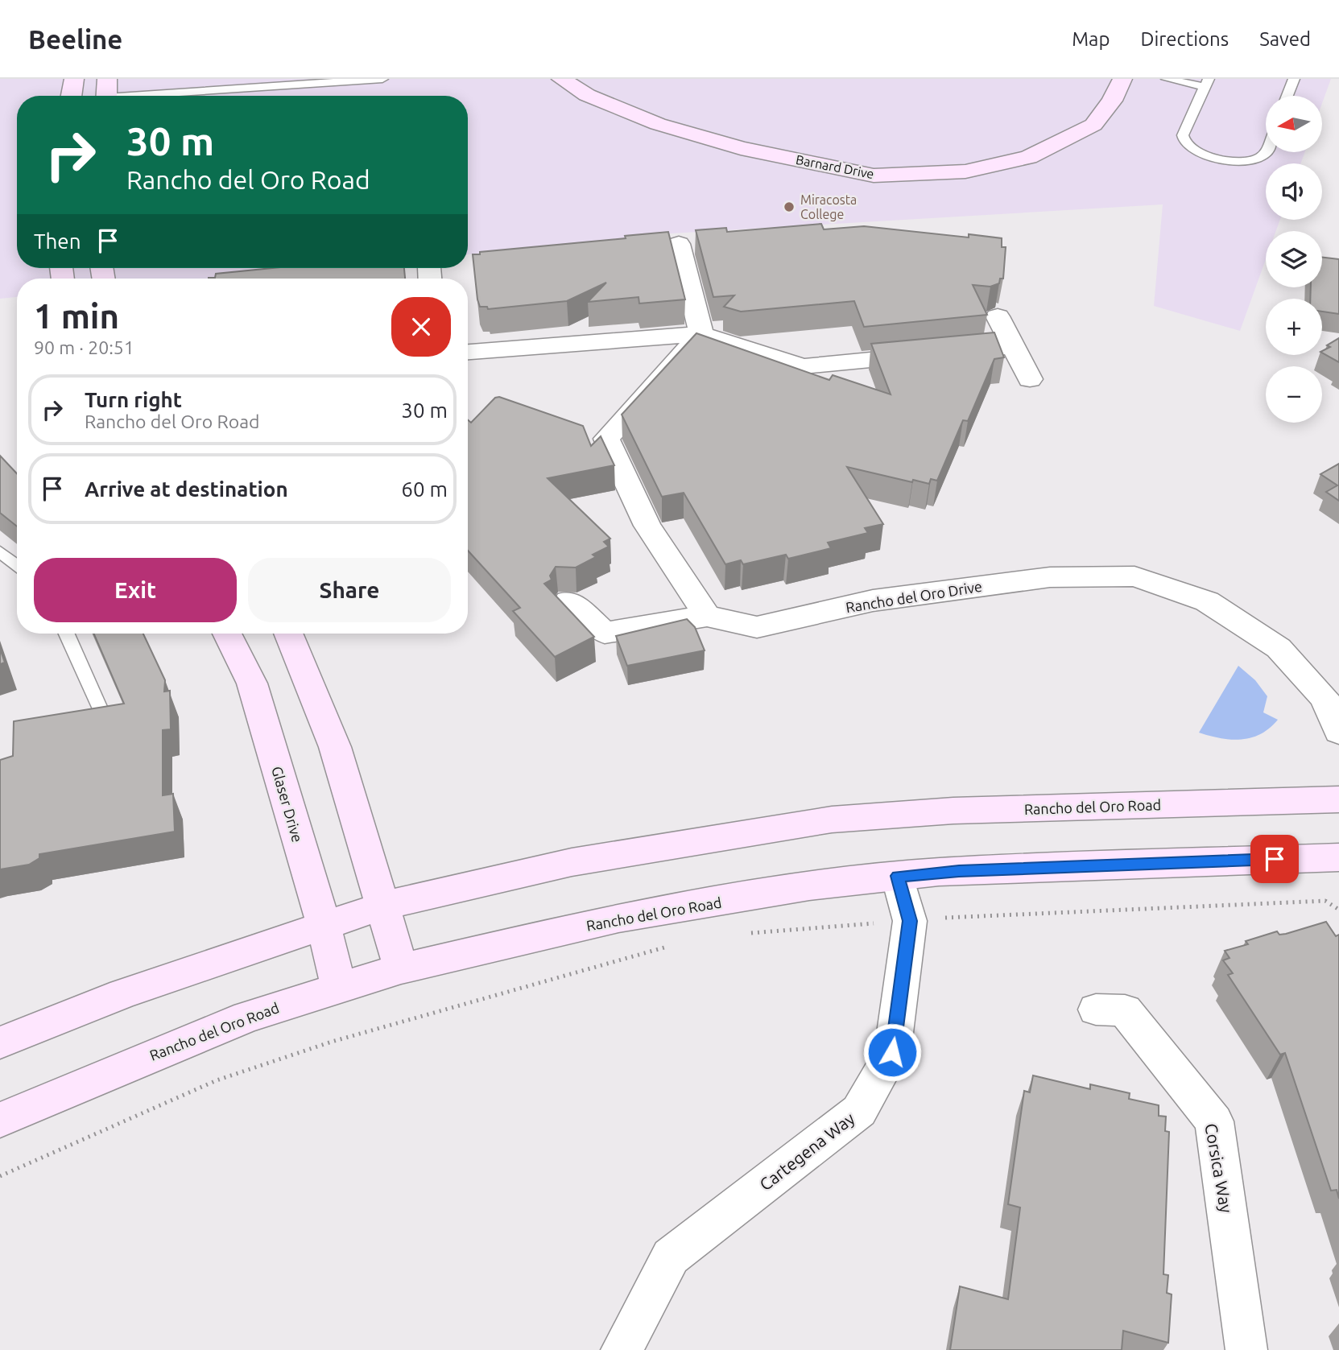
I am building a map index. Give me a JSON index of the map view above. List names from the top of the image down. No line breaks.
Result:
{"streets":{"main road":["Barnard Drive","Glaser Drive","Rancho del Oro Road"],"street":["Rancho del Oro Drive","Cartegena Way","Corsica Way"]},"crossings":[["Glaser Drive","Rancho del Oro Road"],["Rancho del Oro Road","Cartegena Way"]],"places":["Miracosta College"],"north":"left","page":{"header":"Beeline","nav":["Map","Directions","Saved"],"map_buttons":["+","−"],"turn":["30 m","Rancho del Oro Road"],"then":"Then","heading":["1 min","90 m · 20:51"],"list":[{"name":"Turn right","note":"Rancho del Oro Road","value":"30 m"},{"name":"Arrive at destination","value":"60 m"}],"buttons":["Exit","Share"]}}
